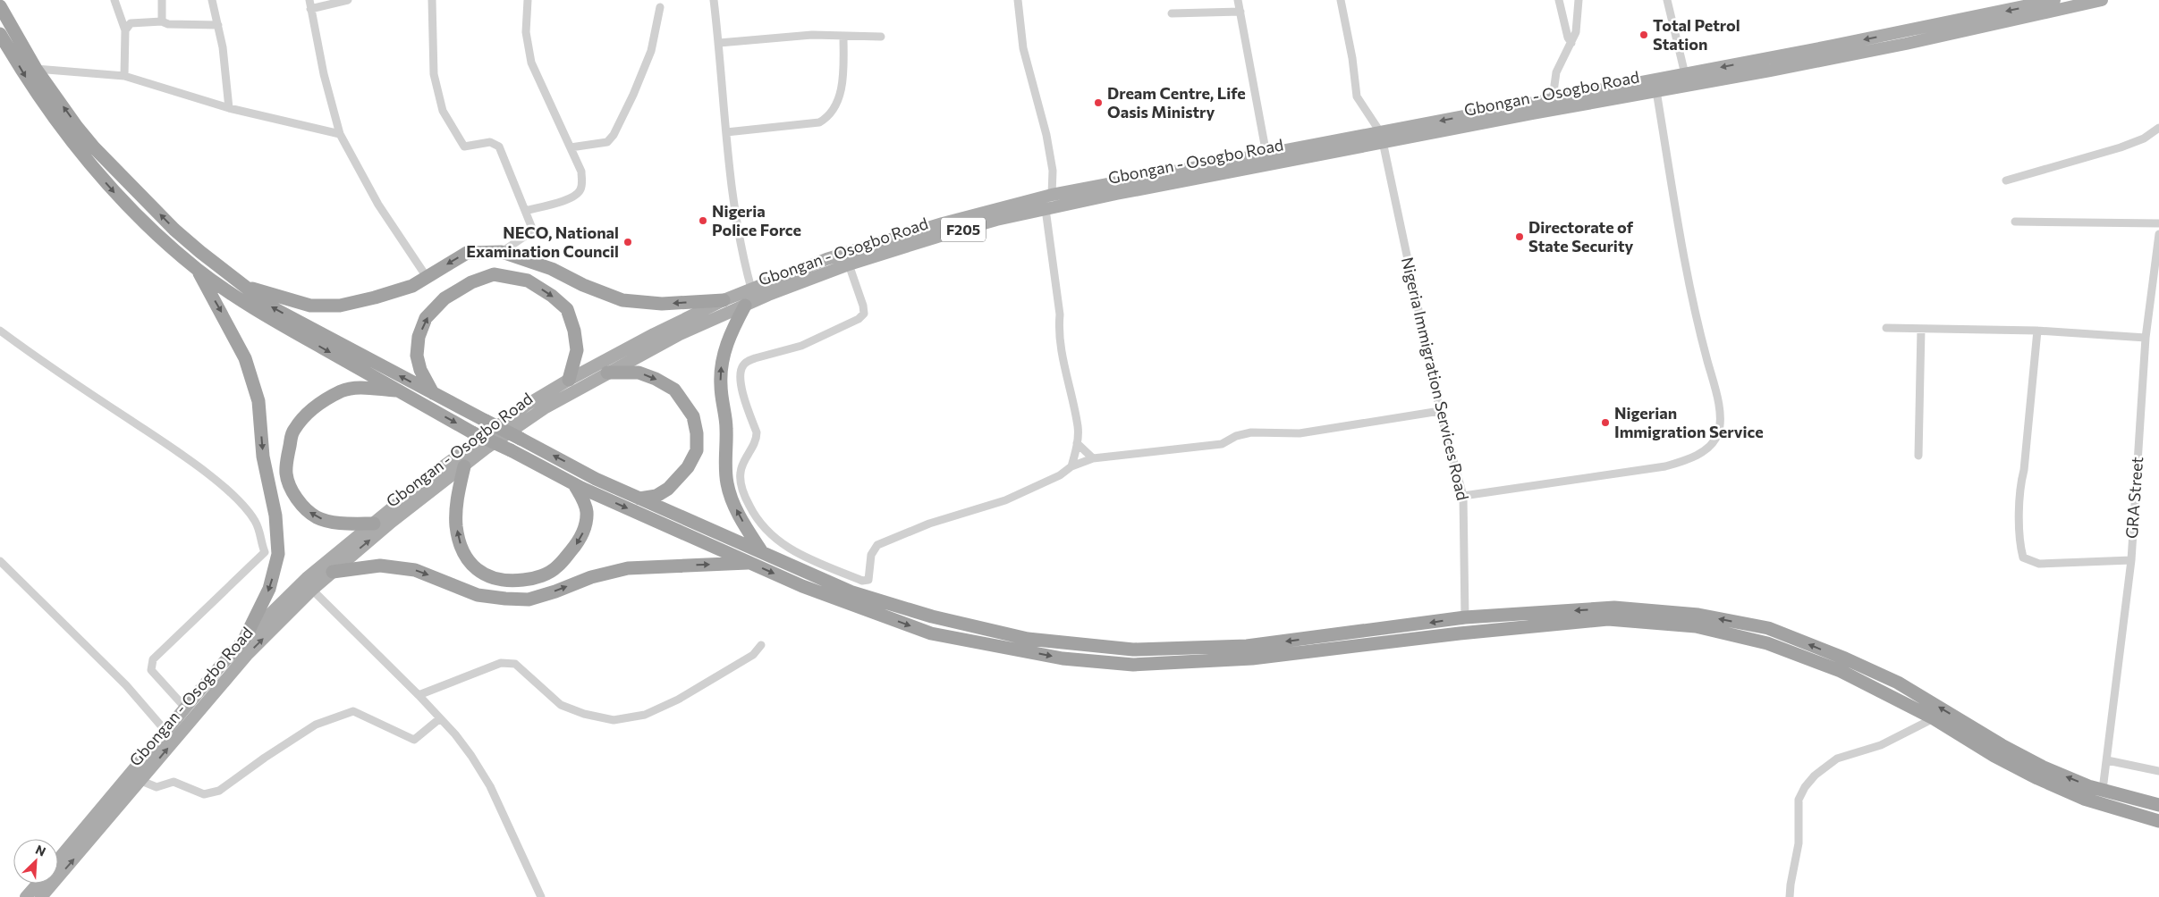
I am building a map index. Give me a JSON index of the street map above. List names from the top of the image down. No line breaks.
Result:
{"streets":{"main road":["Gbongan - Osogbo Road","F205"],"street":["Nigeria Immigration Services Road","GRA Street"]},"crossings":[["Gbongan - Osogbo Road","Nigeria Immigration Services Road"]],"places":["Total Petrol Station","Dream Centre, Life Oasis Ministry","Nigeria Police Force","Directorate of State Security","NECO, National Examination Council","Nigerian Immigration Service"],"north":"top right"}
